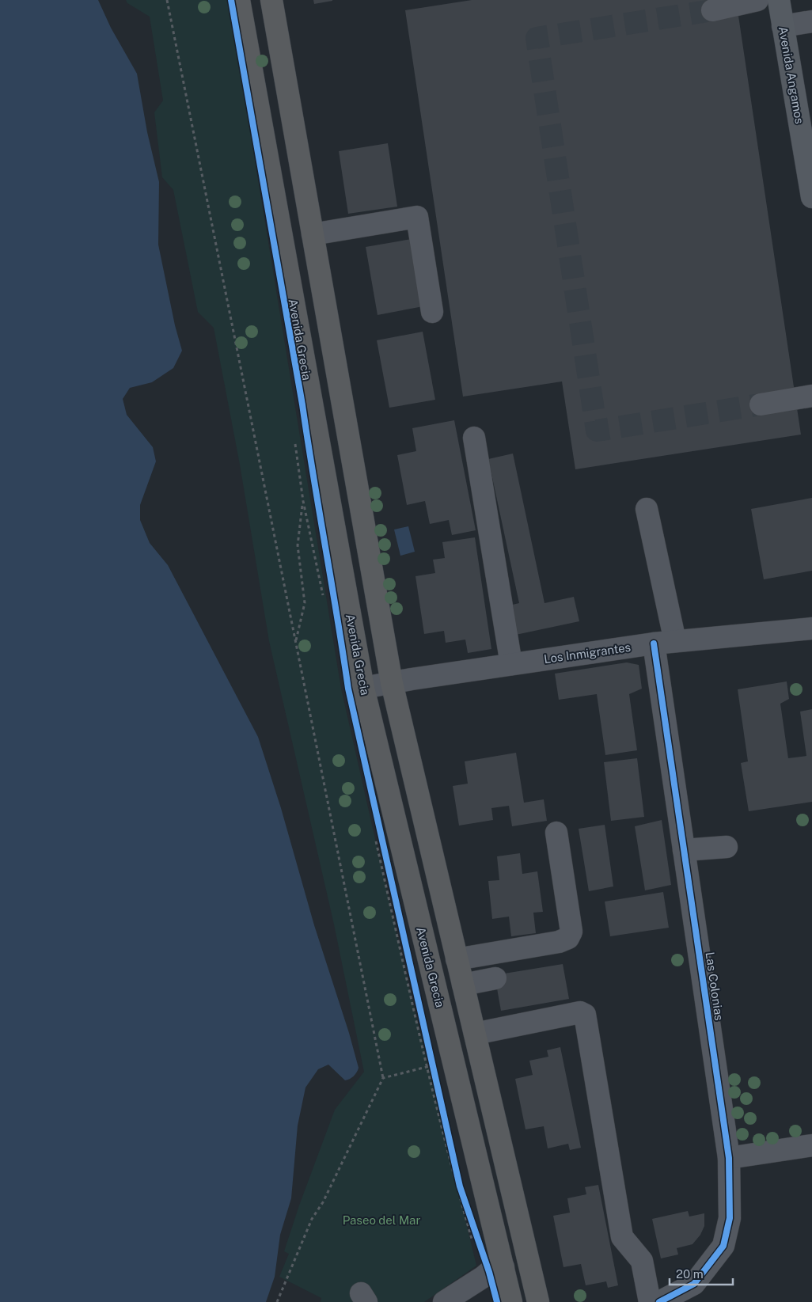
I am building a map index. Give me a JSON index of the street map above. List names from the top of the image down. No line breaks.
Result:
{"streets":{"highway":["Avenida Grecia"],"main road":["Avenida Angamos"],"street":["Los Inmigrantes","Las Colonias"]},"crossings":[["Avenida Grecia","Los Inmigrantes"],["Los Inmigrantes","Las Colonias"]],"parks":["Paseo del Mar"],"scale_bar":"20 m"}
